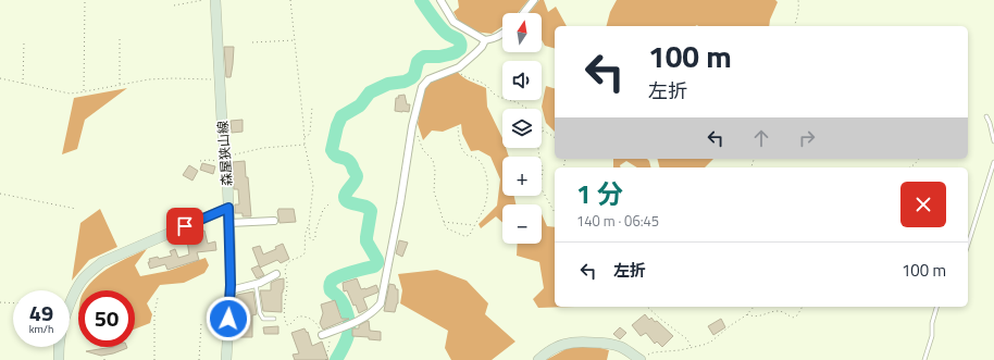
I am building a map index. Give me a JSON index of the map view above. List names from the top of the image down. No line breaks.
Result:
{"streets":{"main road":["森屋狭山線"]},"north":"top","page":{"map_buttons":["+","−"],"turn":["100 m","左折"],"heading":["1 分","140 m · 06:45"],"list":[{"name":"左折","value":"100 m"}],"speed":"49 km/h","limit":"50"}}
